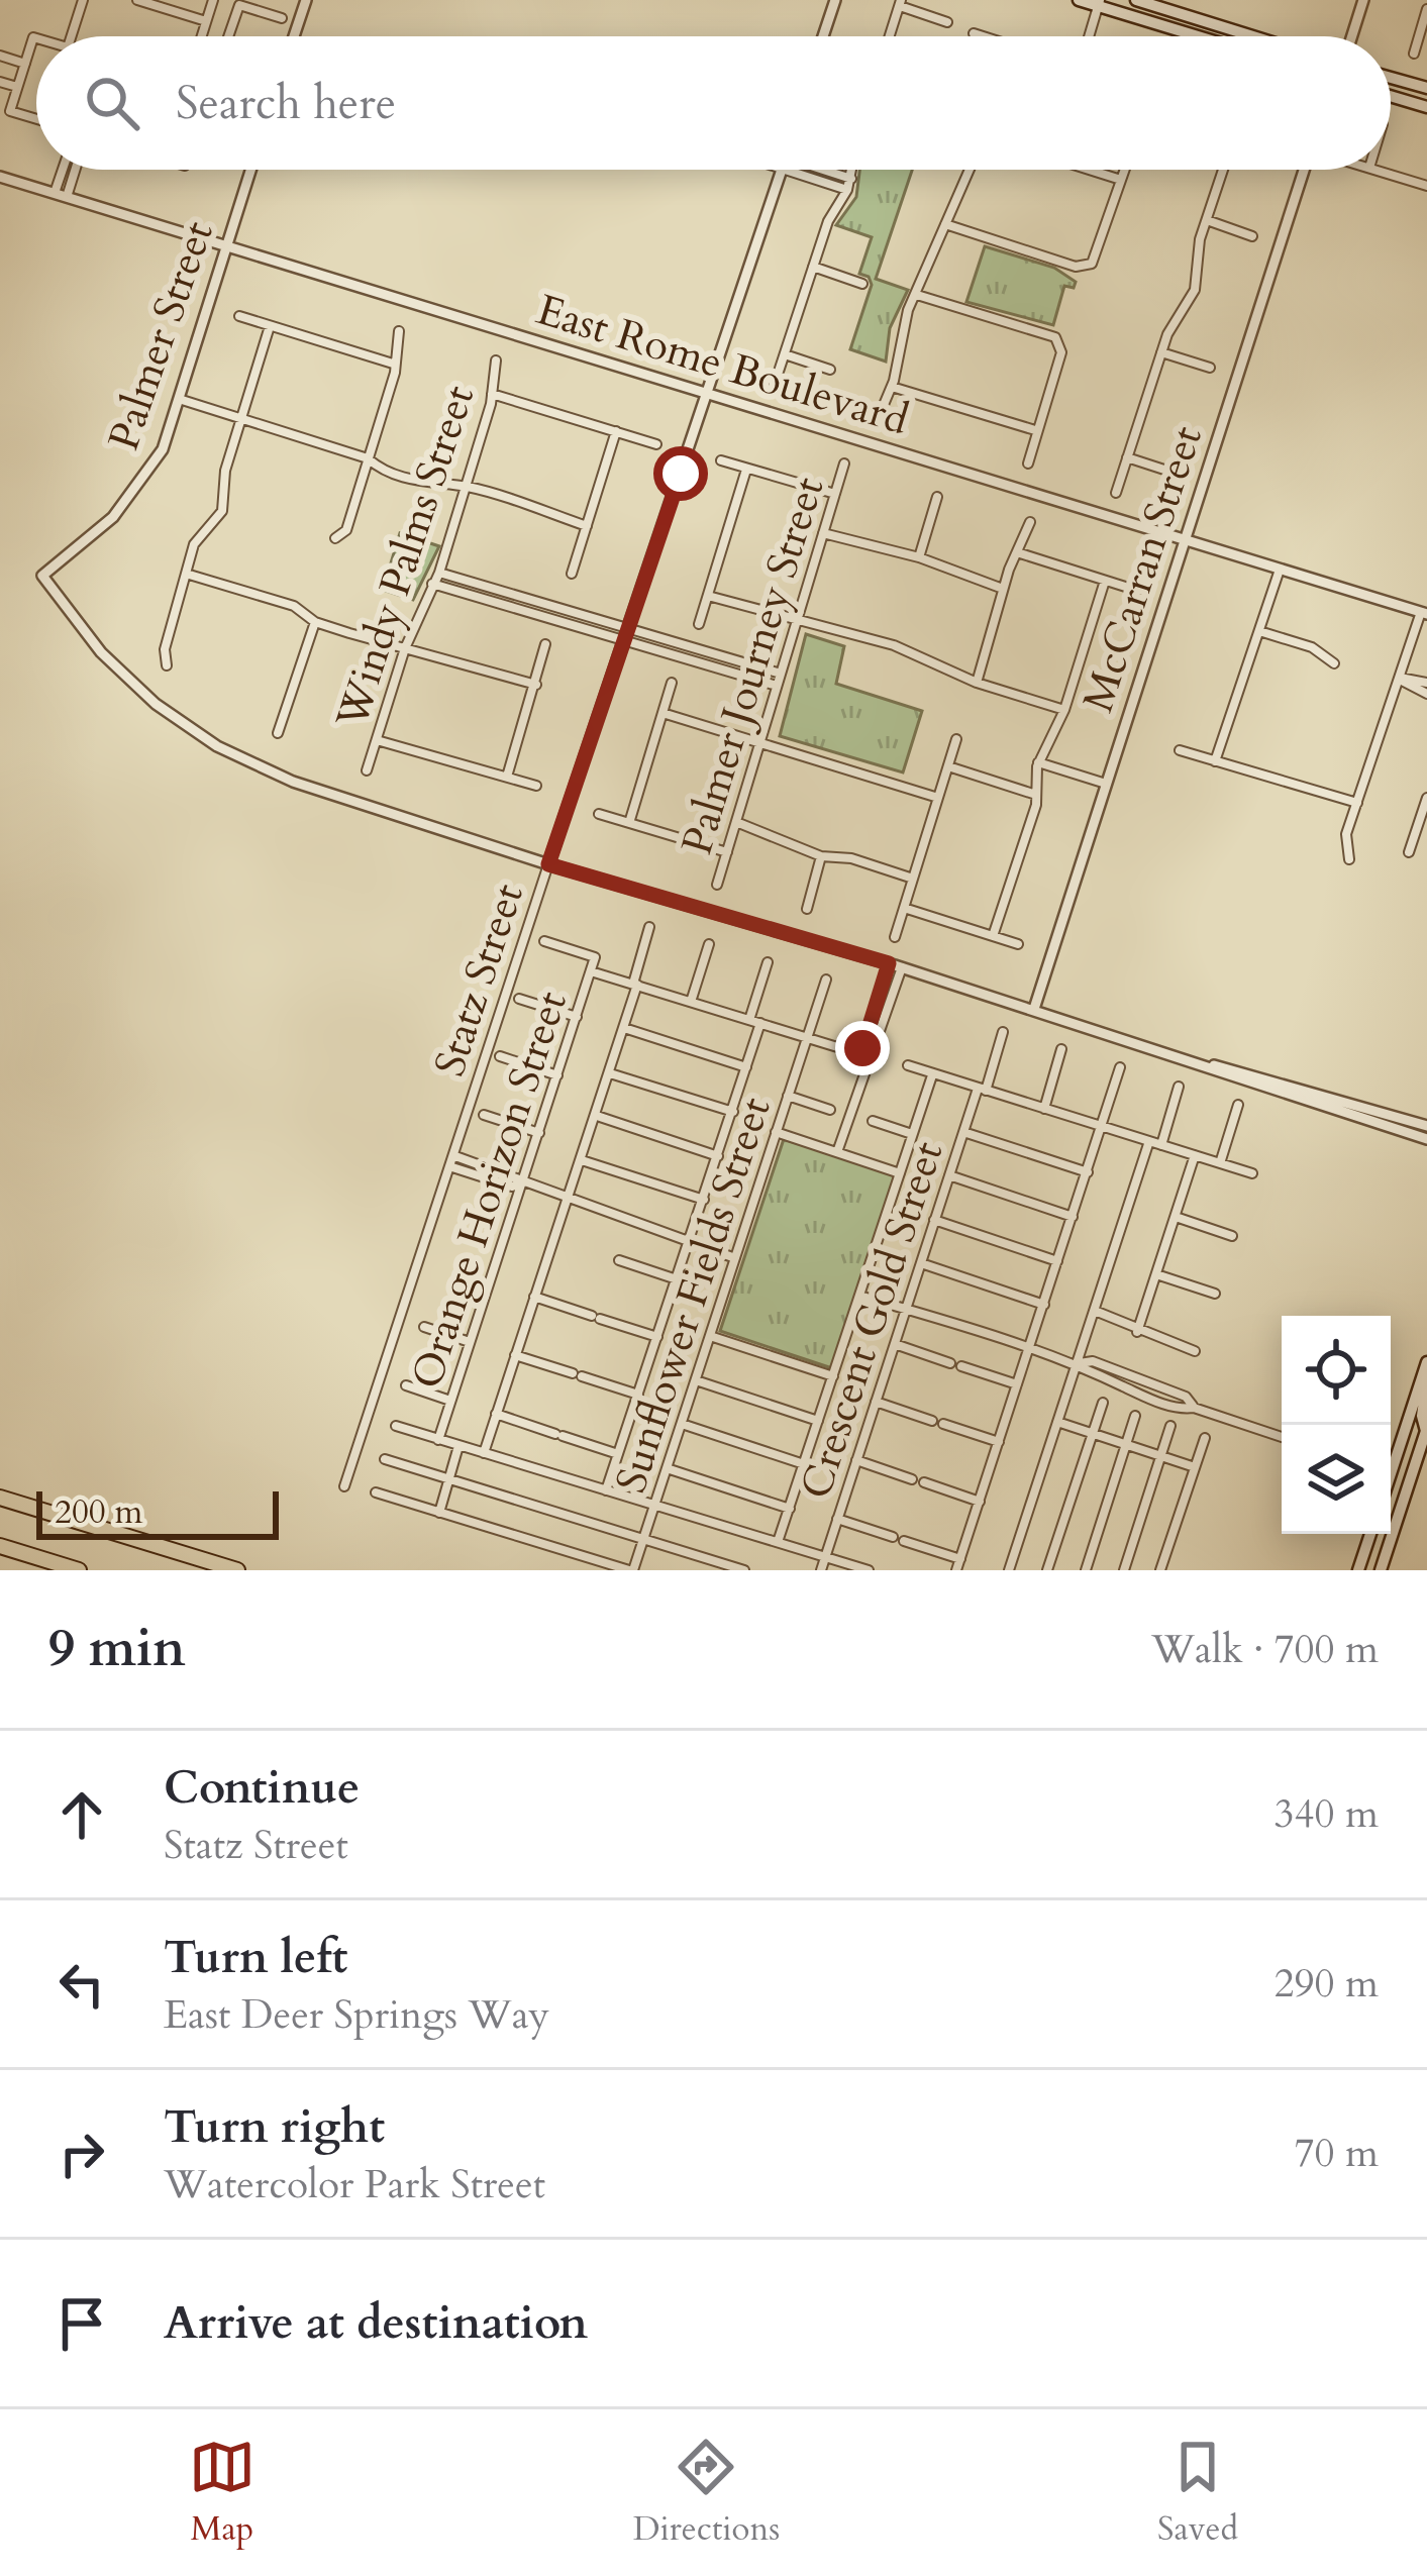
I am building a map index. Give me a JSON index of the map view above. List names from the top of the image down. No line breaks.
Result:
{"streets":{"street":["Palmer Street","East Rome Boulevard","Windy Palms Street","McCarran Street","Palmer Journey Street","Statz Street","Orange Horizon Street","Sunflower Fields Street","Crescent Gold Street"]},"crossings":[["Palmer Street","East Rome Boulevard"],["Palmer Street","Statz Street"],["East Rome Boulevard","McCarran Street"],["East Rome Boulevard","Statz Street"]],"scale_bar":"200 m","page":{"search":"Search here","scale":"200 m","heading":["9 min","Walk · 700 m"],"list":[["Continue","Statz Street","340 m"],["Turn left","East Deer Springs Way","290 m"],["Turn right","Watercolor Park Street","70 m"],"Arrive at destination"],"nav":["Map","Directions","Saved"]}}
